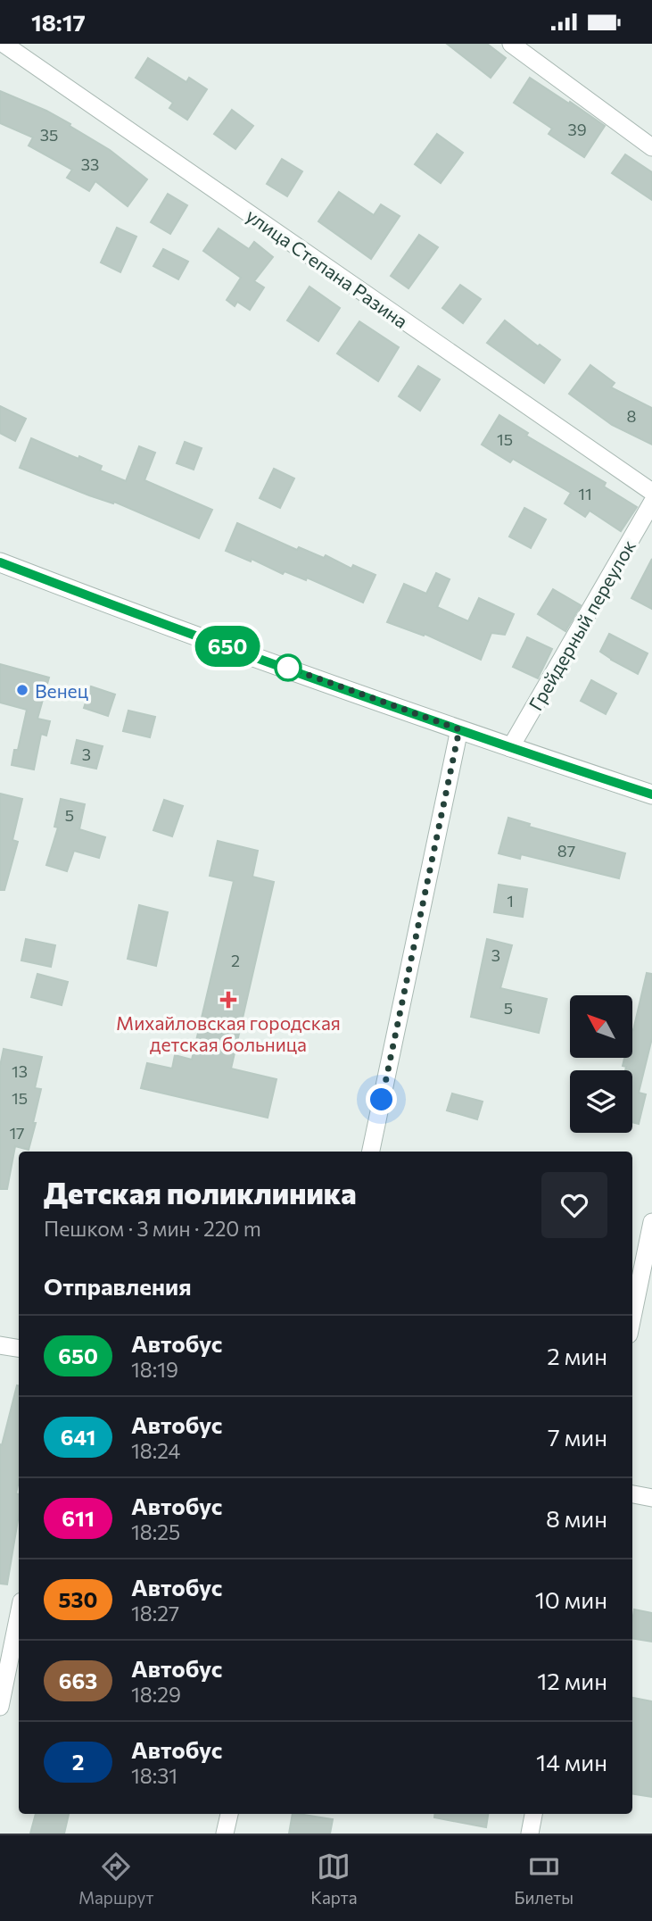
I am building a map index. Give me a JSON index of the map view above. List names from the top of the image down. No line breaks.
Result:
{"streets":{"street":["улица Степана Разина","Грейдерный переулок"]},"places":{"other":["Венец"],"health":["Михайловская городская детская больница"]},"lines":["bus line 650"],"house_numbers":["39","35","33","8","15","11","3","5","87","1","3","2","5","13","15","17"],"north":"top left","page":{"status":"18:17","on_map":"650","heading":[["Детская поликлиника","Пешком · 3 мин · 220 m"],"Отправления"],"list":[{"mark":"650","name":"Автобус","note":"18:19","value":"2 мин"},{"mark":"641","name":"Автобус","note":"18:24","value":"7 мин"},{"mark":"611","name":"Автобус","note":"18:25","value":"8 мин"},{"mark":"530","name":"Автобус","note":"18:27","value":"10 мин"},{"mark":"663","name":"Автобус","note":"18:29","value":"12 мин"},{"mark":"2","name":"Автобус","note":"18:31","value":"14 мин"}],"tabs":["Маршрут","Карта","Билеты"]}}
